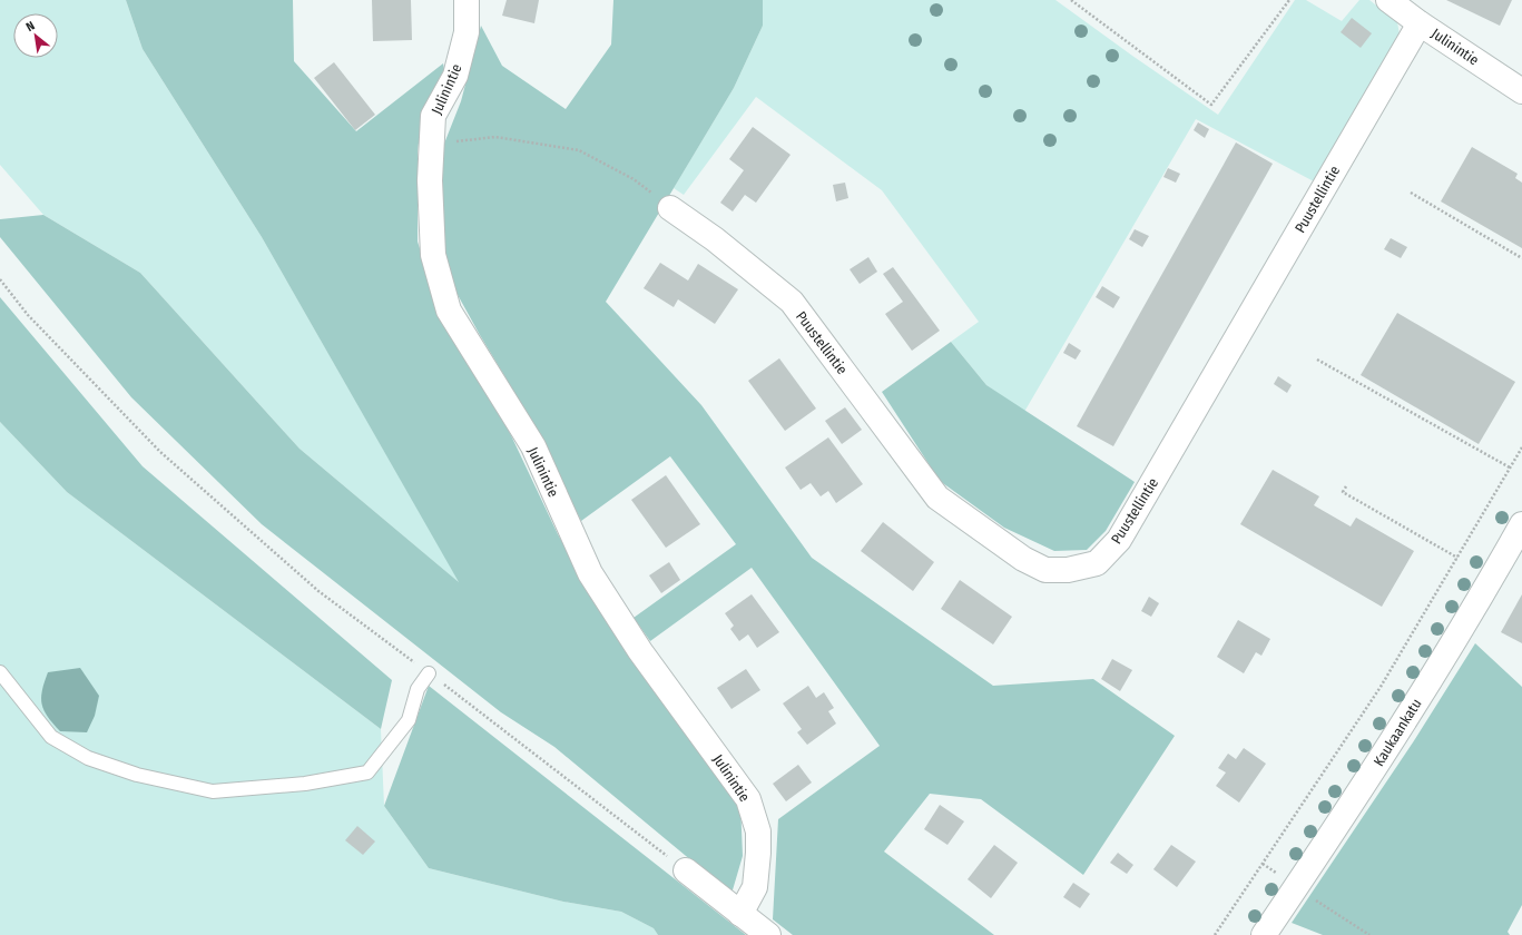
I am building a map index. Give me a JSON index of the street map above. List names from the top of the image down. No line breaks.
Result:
{"streets":{"street":["Julinintie","Puustellintie","Kaukaankatu"]},"crossings":[["Julinintie","Puustellintie"]],"north":"top left"}
